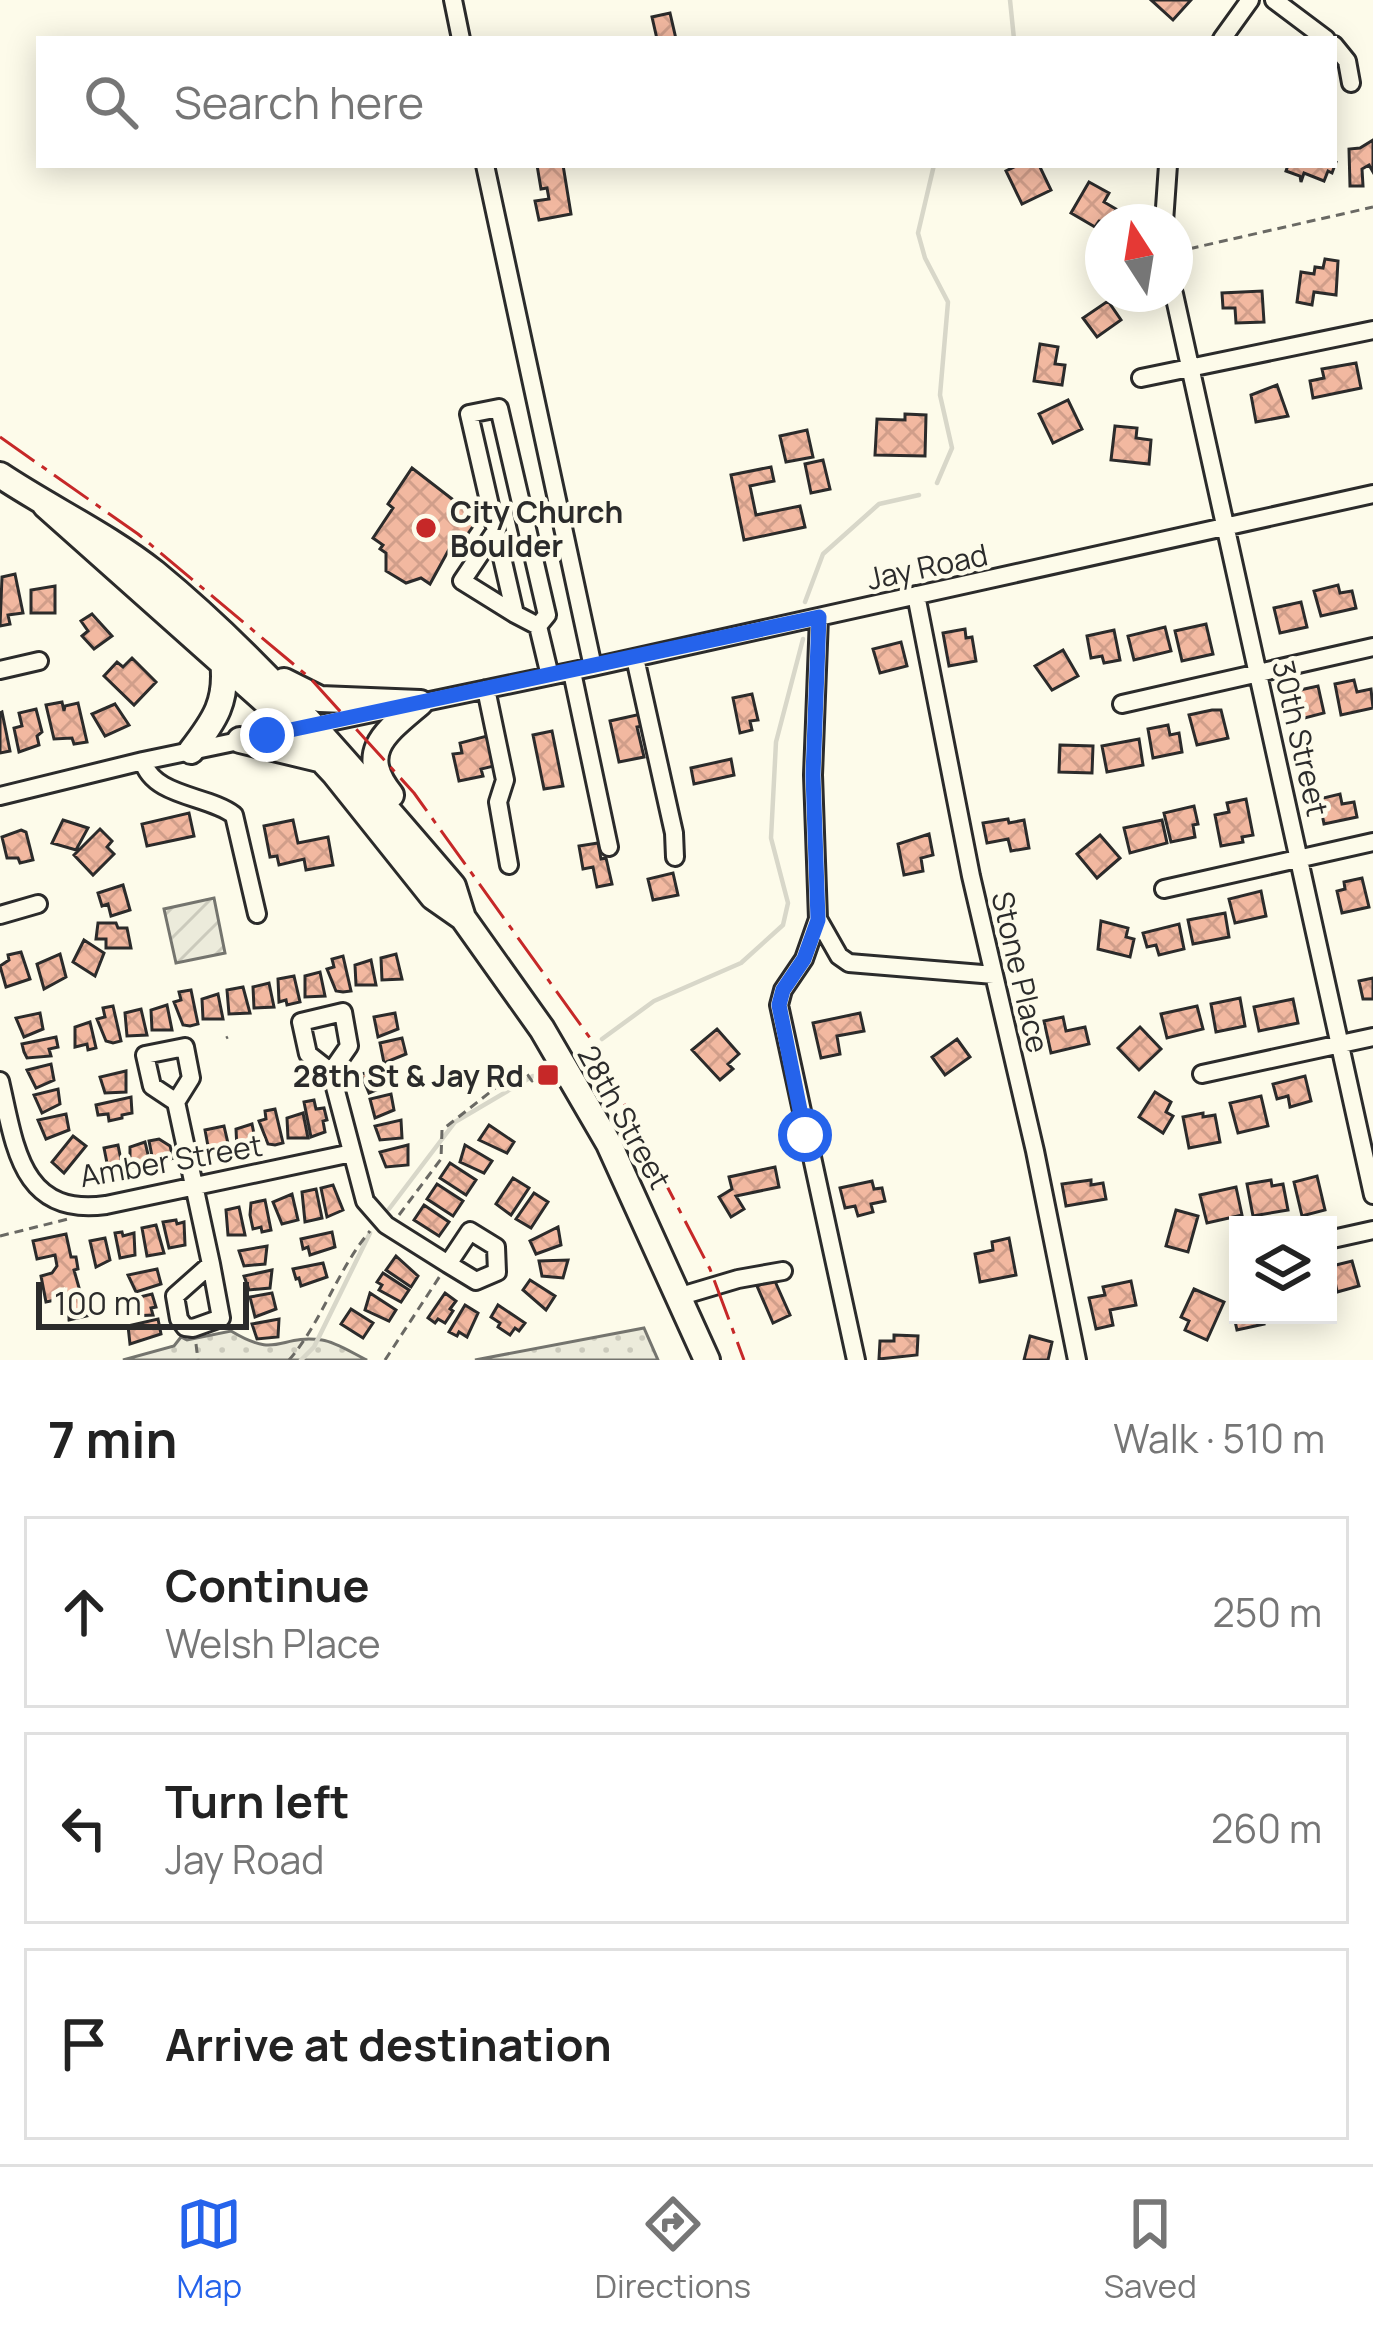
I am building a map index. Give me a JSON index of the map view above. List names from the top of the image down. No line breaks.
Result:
{"streets":{"highway":["28th Street"],"street":["Jay Road","30th Street","Stone Place","Amber Street"]},"crossings":[["Jay Road","30th Street"],["Jay Road","Stone Place"],["Jay Road","28th Street"]],"places":{"other":["City Church Boulder"],"transit":["28th St & Jay Rd"]},"scale_bar":"100 m","north":"top","page":{"search":"Search here","scale":"100 m","heading":["7 min","Walk · 510 m"],"list":[["Continue","Welsh Place","250 m"],["Turn left","Jay Road","260 m"],"Arrive at destination"],"nav":["Map","Directions","Saved"]}}
